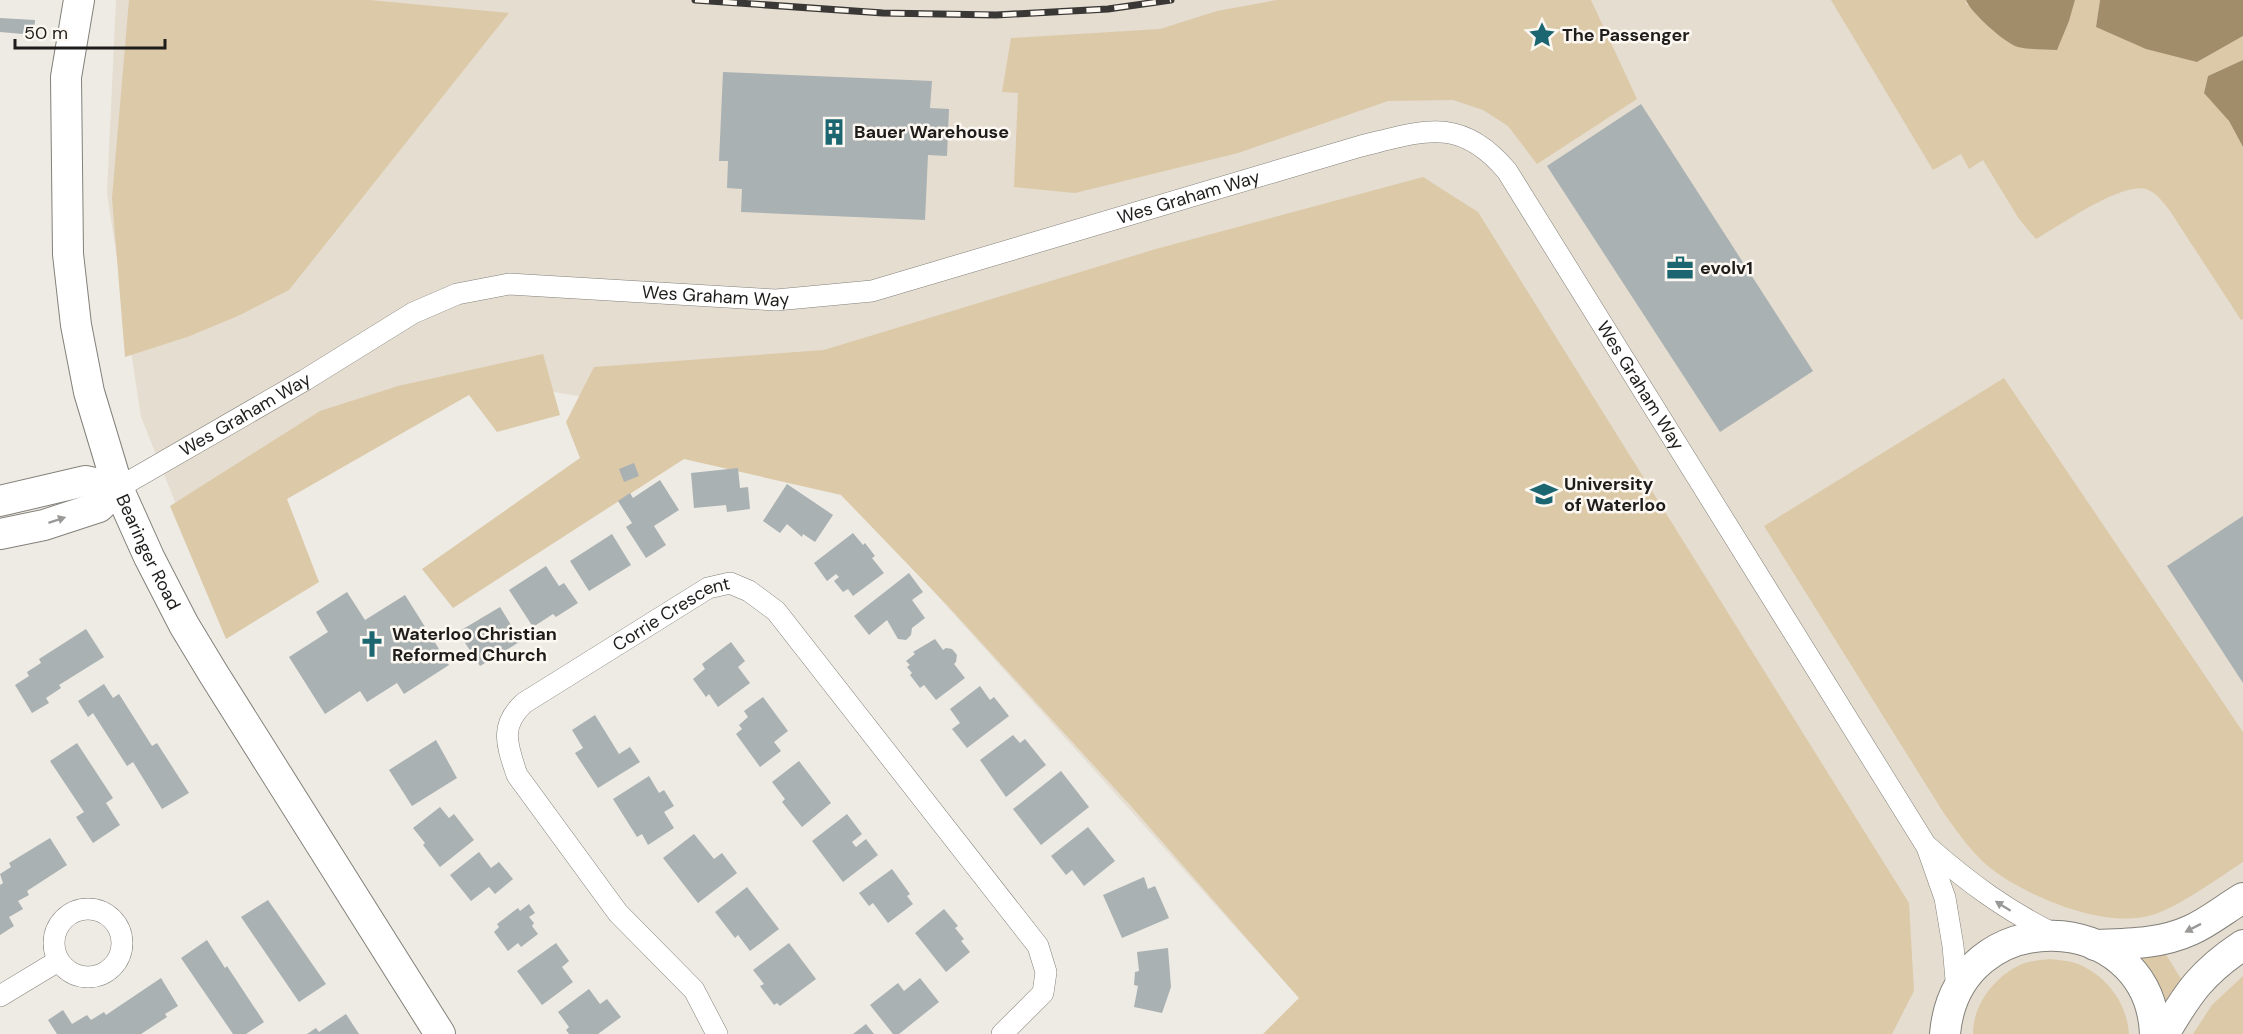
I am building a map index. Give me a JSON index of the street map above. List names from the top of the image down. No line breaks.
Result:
{"streets":{"street":["Wes Graham Way","Bearinger Road","Corrie Crescent"]},"crossings":[["Wes Graham Way","Bearinger Road"]],"places":{"place":["The Passenger"],"building":["Bauer Warehouse"],"office":["evolv1"],"school or university":["University of Waterloo"],"church":["Waterloo Christian Reformed Church"]},"scale_bar":"50 m"}
